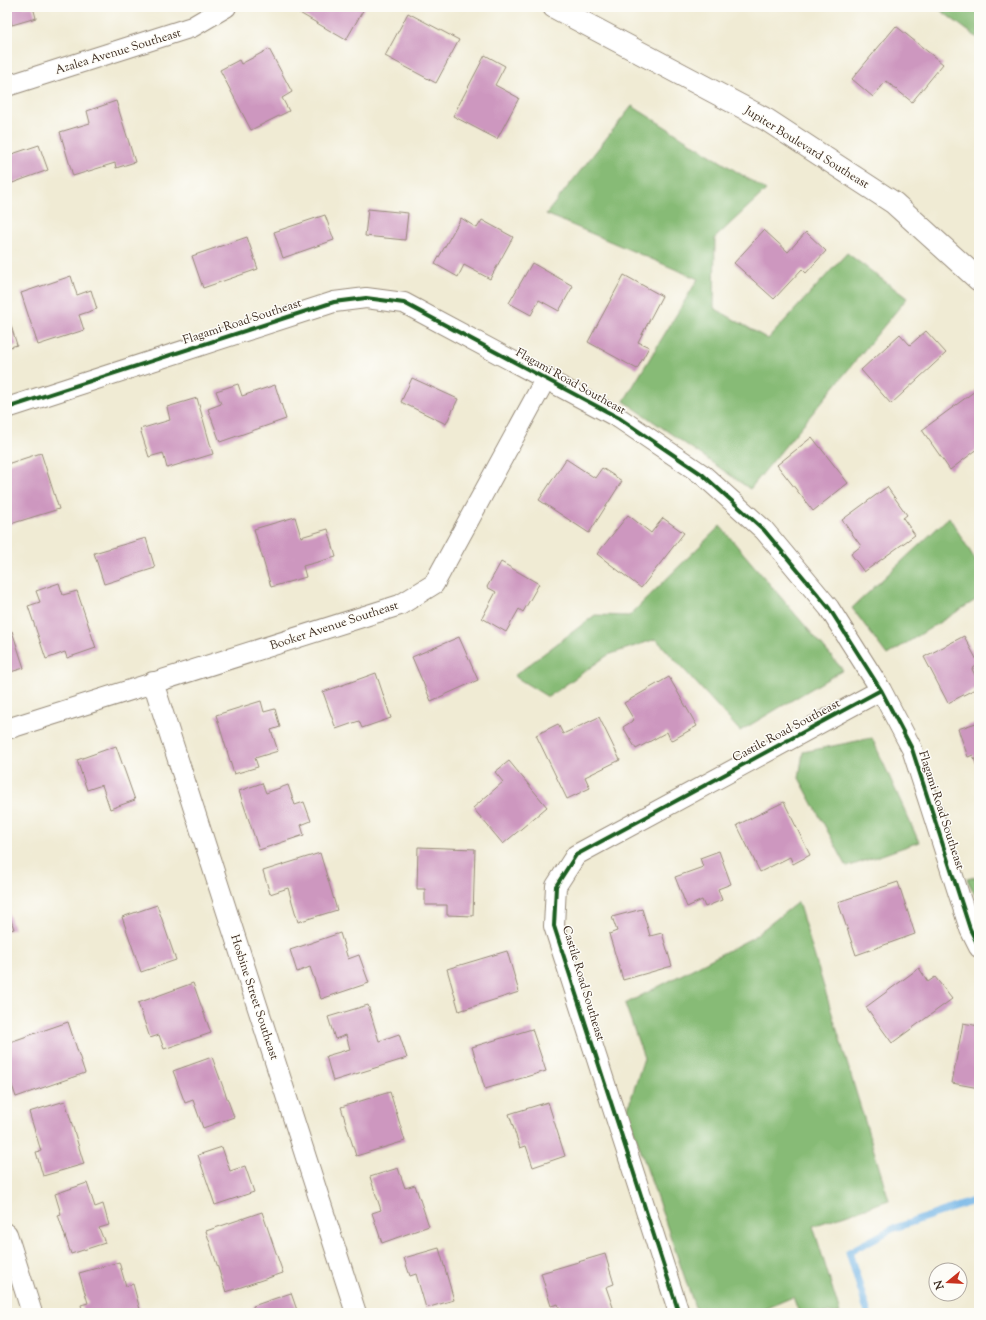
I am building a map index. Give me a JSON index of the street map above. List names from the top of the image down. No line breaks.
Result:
{"streets":{"street":["Azalea Avenue Southeast","Jupiter Boulevard Southeast","Flagami Road Southeast","Booker Avenue Southeast","Castile Road Southeast","Hosbine Street Southeast"]},"crossings":[["Flagami Road Southeast","Booker Avenue Southeast"],["Flagami Road Southeast","Castile Road Southeast"],["Booker Avenue Southeast","Hosbine Street Southeast"]],"north":"left"}
